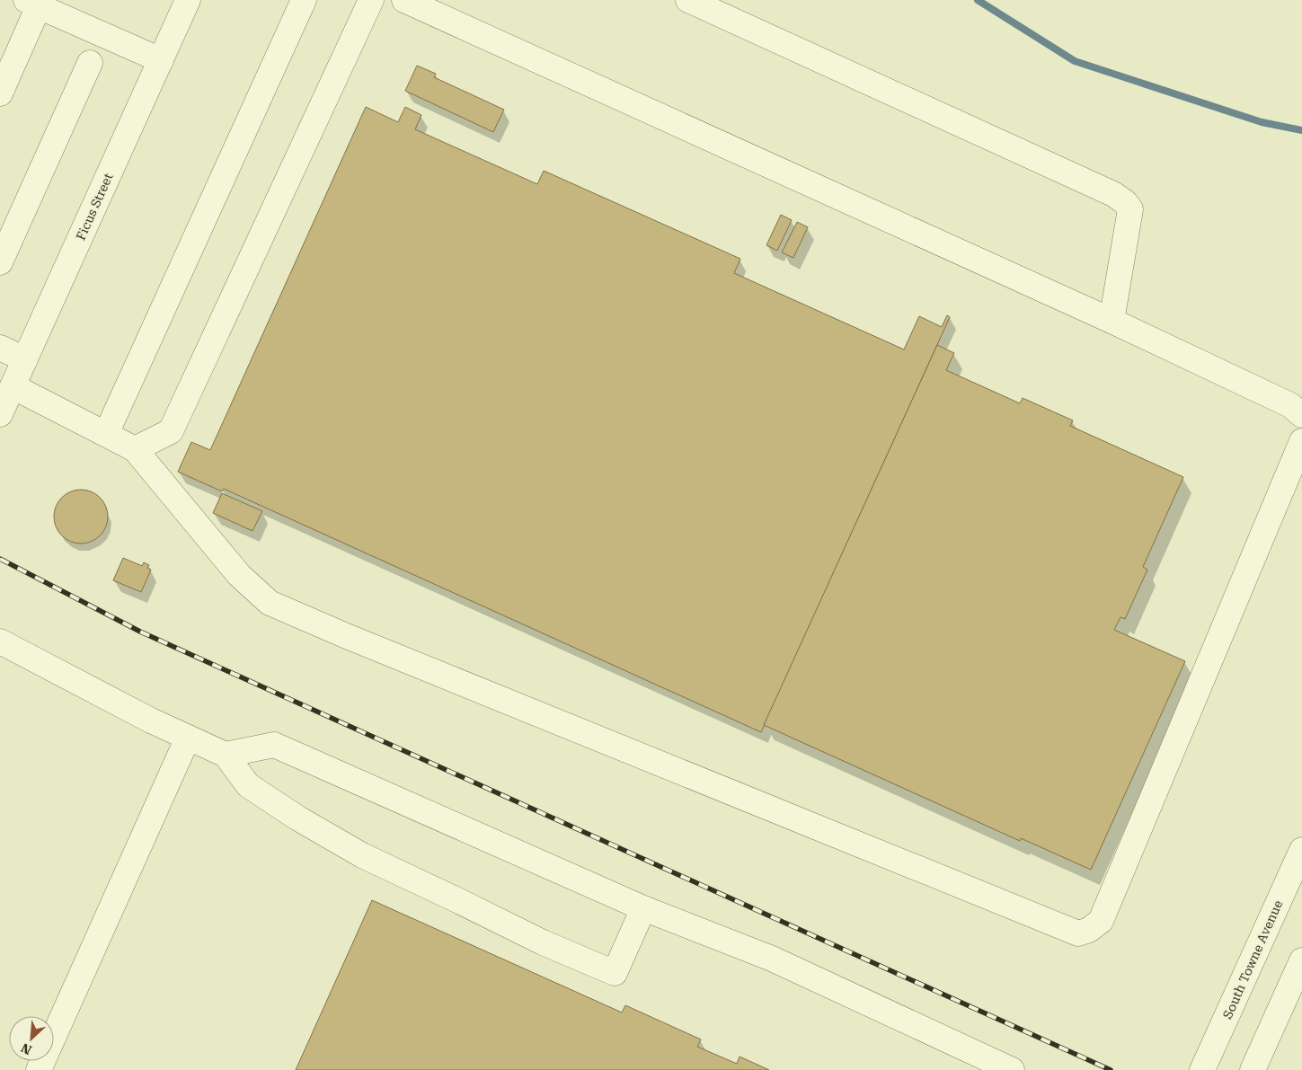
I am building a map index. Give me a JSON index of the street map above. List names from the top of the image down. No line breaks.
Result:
{"streets":{"street":["Ficus Street","South Towne Avenue"]},"north":"bottom left"}
